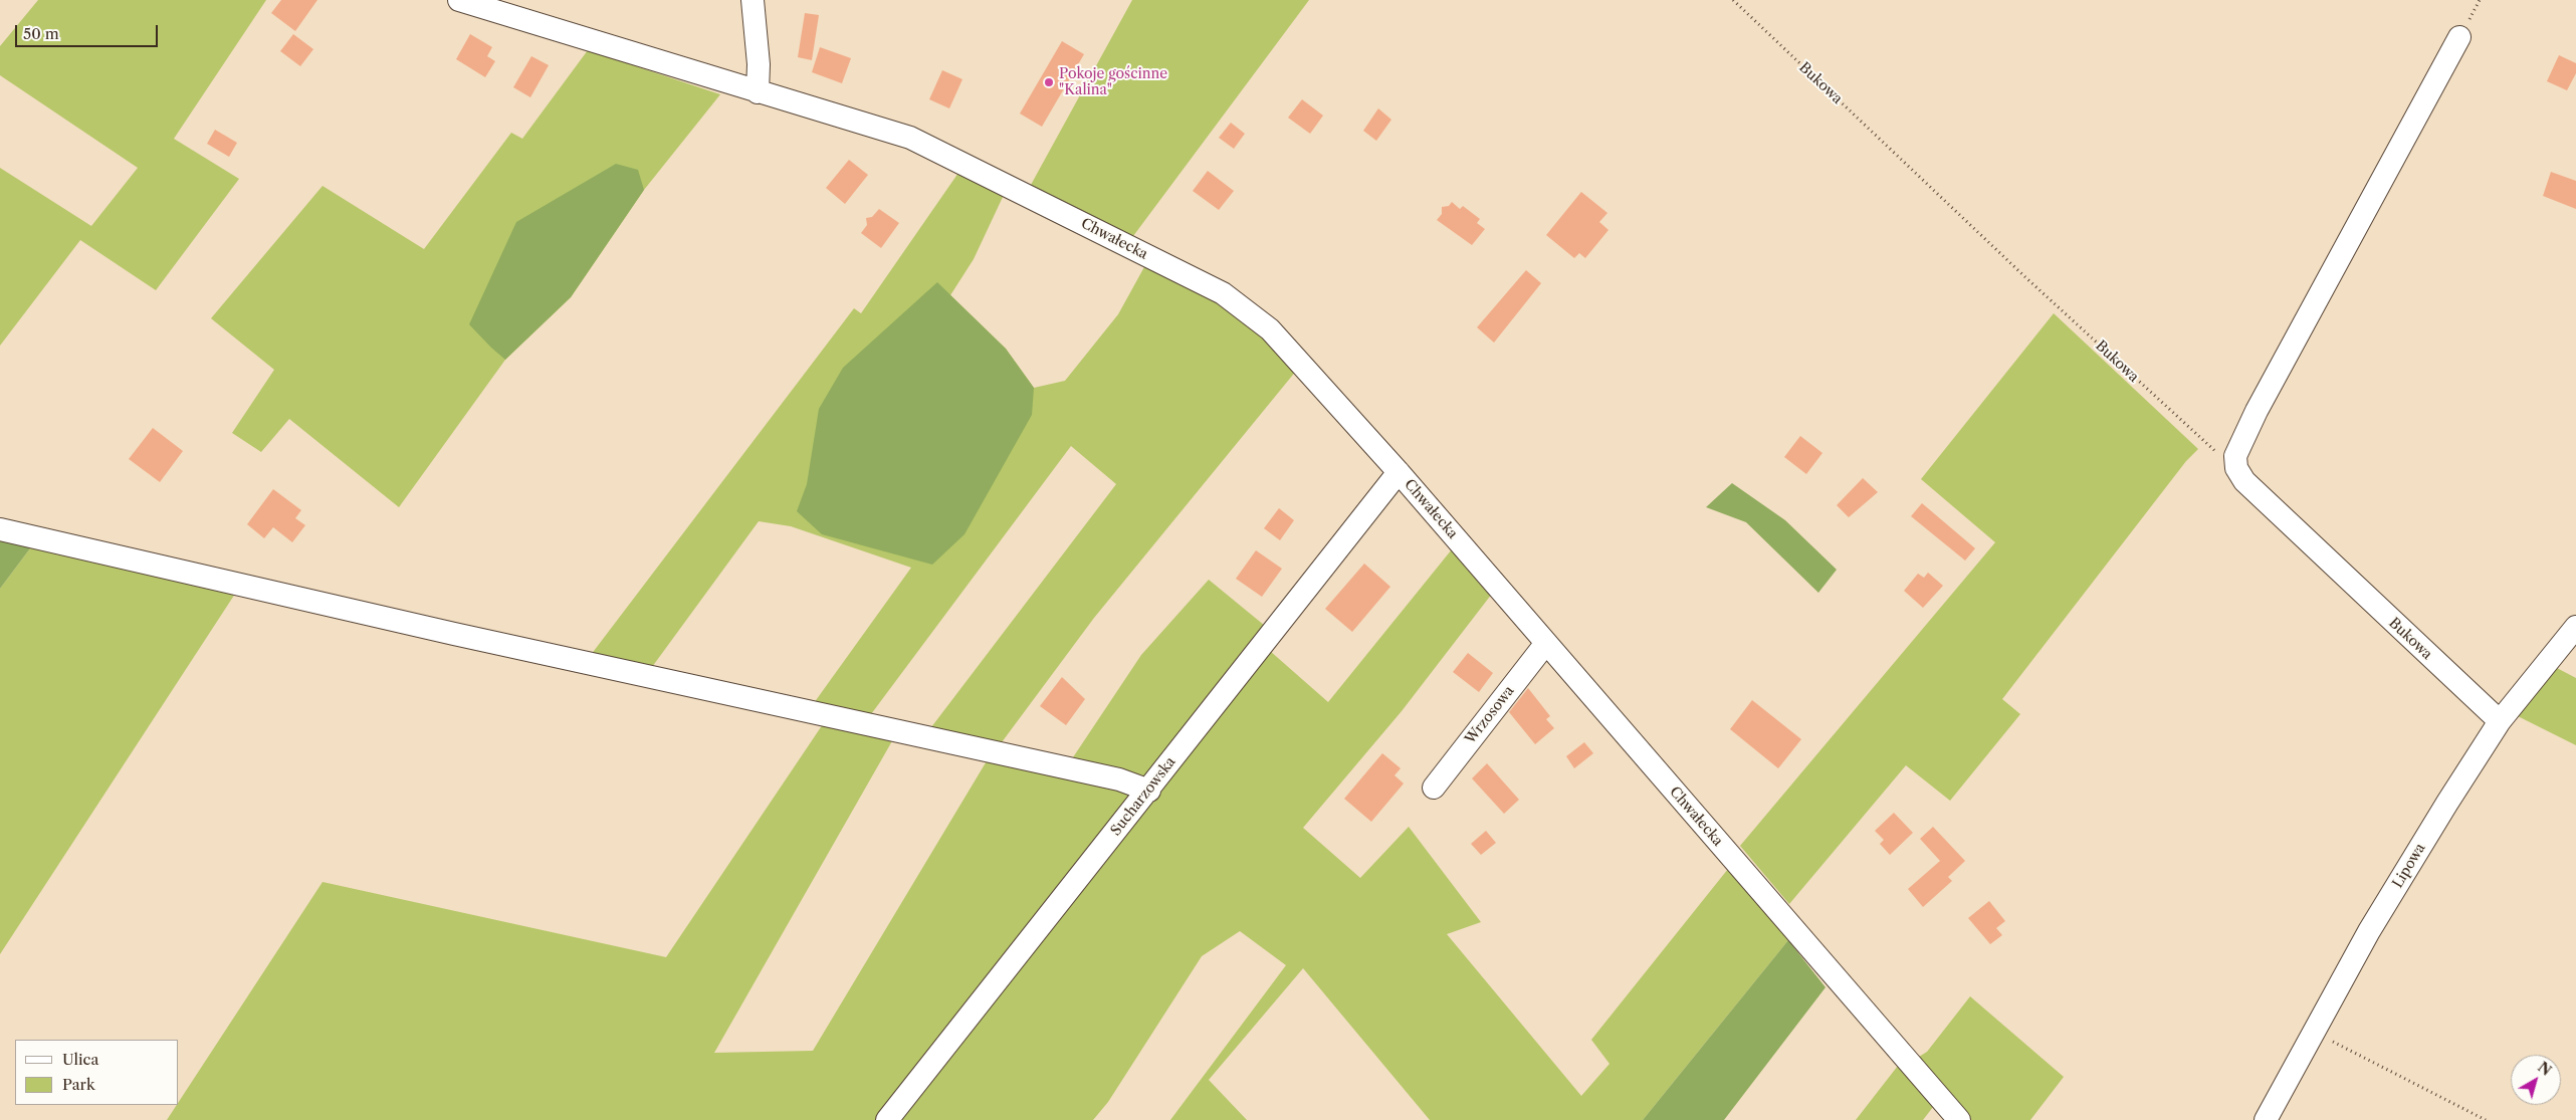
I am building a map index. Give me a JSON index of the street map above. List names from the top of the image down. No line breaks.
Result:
{"streets":{"street":["Bukowa","Chwałecka","Wrzosowa","Sucharzowska","Lipowa"]},"crossings":[["Bukowa","Lipowa"],["Chwałecka","Wrzosowa"],["Chwałecka","Sucharzowska"]],"places":["Pokoje gościnne \"Kalina\""],"legend":["Ulica","Park"],"scale_bar":"50 m","north":"top right"}
